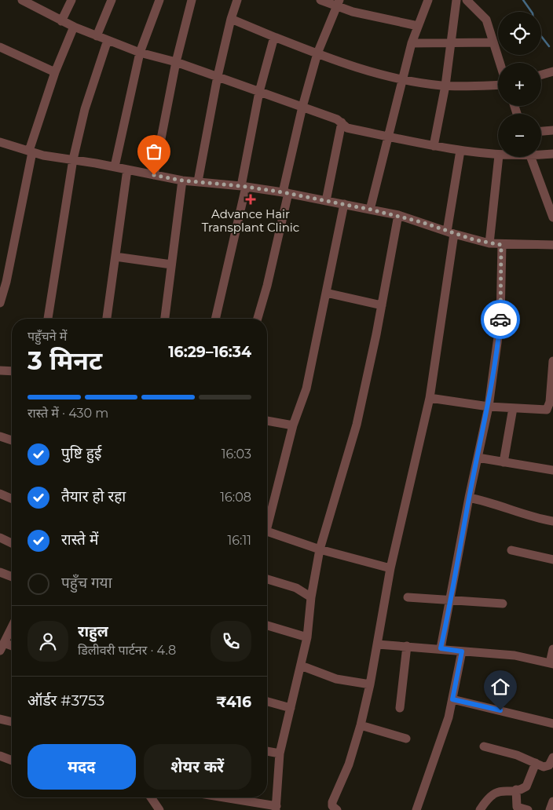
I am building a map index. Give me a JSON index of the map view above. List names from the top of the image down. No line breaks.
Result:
{"places":{"health":["Advance Hair Transplant Clinic"]},"page":{"map_buttons":["+","−"],"heading":["3 मिनट","पहुँचने में","16:29–16:34"],"panel":["राहुल","डिलीवरी पार्टनर · 4.8","ऑर्डर #3753","₹416"],"bar":"रास्ते में · 430 m","list":[["पुष्टि हुई","16:03"],["तैयार हो रहा","16:08"],["रास्ते में","16:11"],"पहुँच गया"],"buttons":["मदद","शेयर करें"]}}
